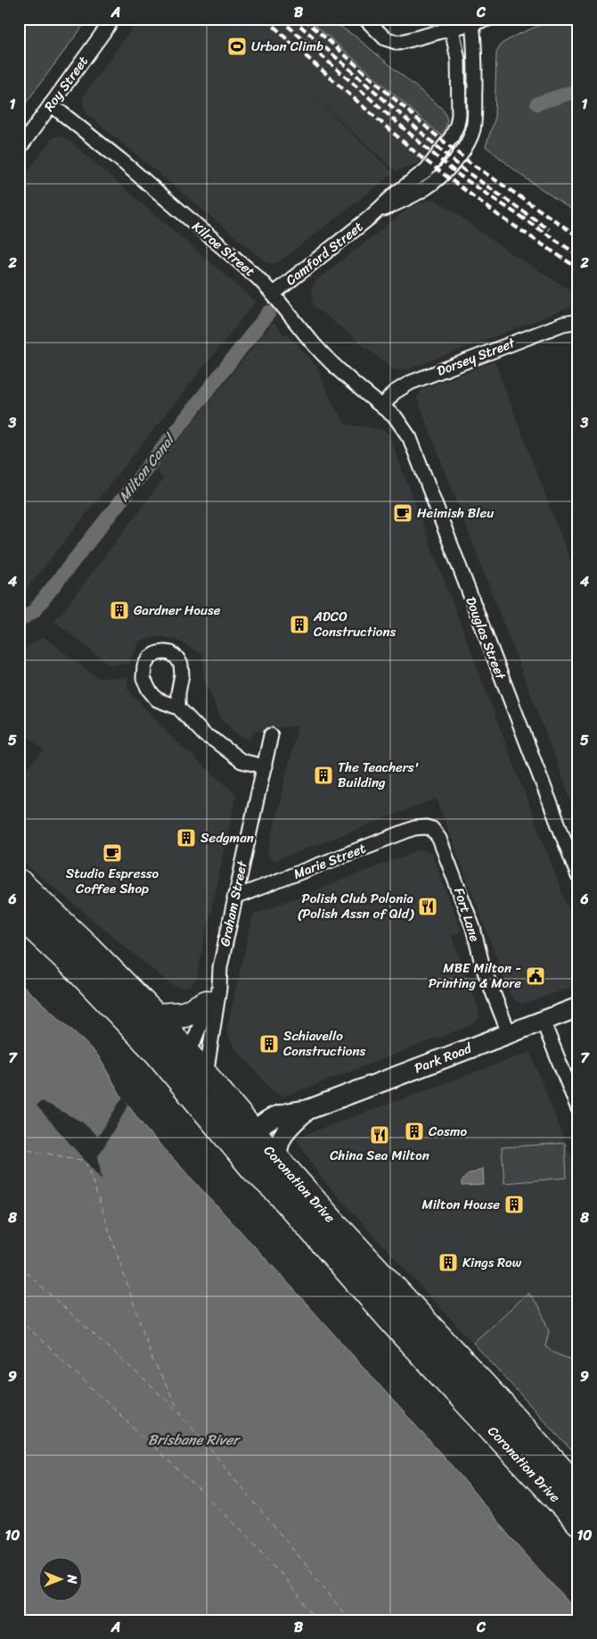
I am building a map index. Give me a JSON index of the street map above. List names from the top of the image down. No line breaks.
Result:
{"streets":{"highway":["Coronation Drive"],"street":["Roy Street","Kilroe Street","Camford Street","Dorsey Street","Douglas Street","Marie Street","Graham Street","Fort Lane","Park Road"]},"crossings":[["Roy Street","Kilroe Street"],["Kilroe Street","Camford Street"],["Kilroe Street","Dorsey Street"],["Kilroe Street","Douglas Street"],["Dorsey Street","Douglas Street"],["Marie Street","Graham Street"],["Marie Street","Fort Lane"],["Graham Street","Coronation Drive"],["Fort Lane","Park Road"],["Park Road","Coronation Drive"]],"water":["Milton Canal","Brisbane River"],"places":{"sports":["Urban Climb"],"cafe":["Heimish Bleu","Studio Espresso Coffee Shop"],"building":["Gardner House","ADCO Constructions","The Teachers' Building","Sedgman","Schiavello Constructions","Cosmo","Milton House","Kings Row"],"restaurant":["Polish Club Polonia (Polish Assn of Qld)","China Sea Milton"],"public building":["MBE Milton - Printing & More"]},"north":"right","grid":{"columns":["A","B","C"],"rows":["1","2","3","4","5","6","7","8","9","10"]}}
